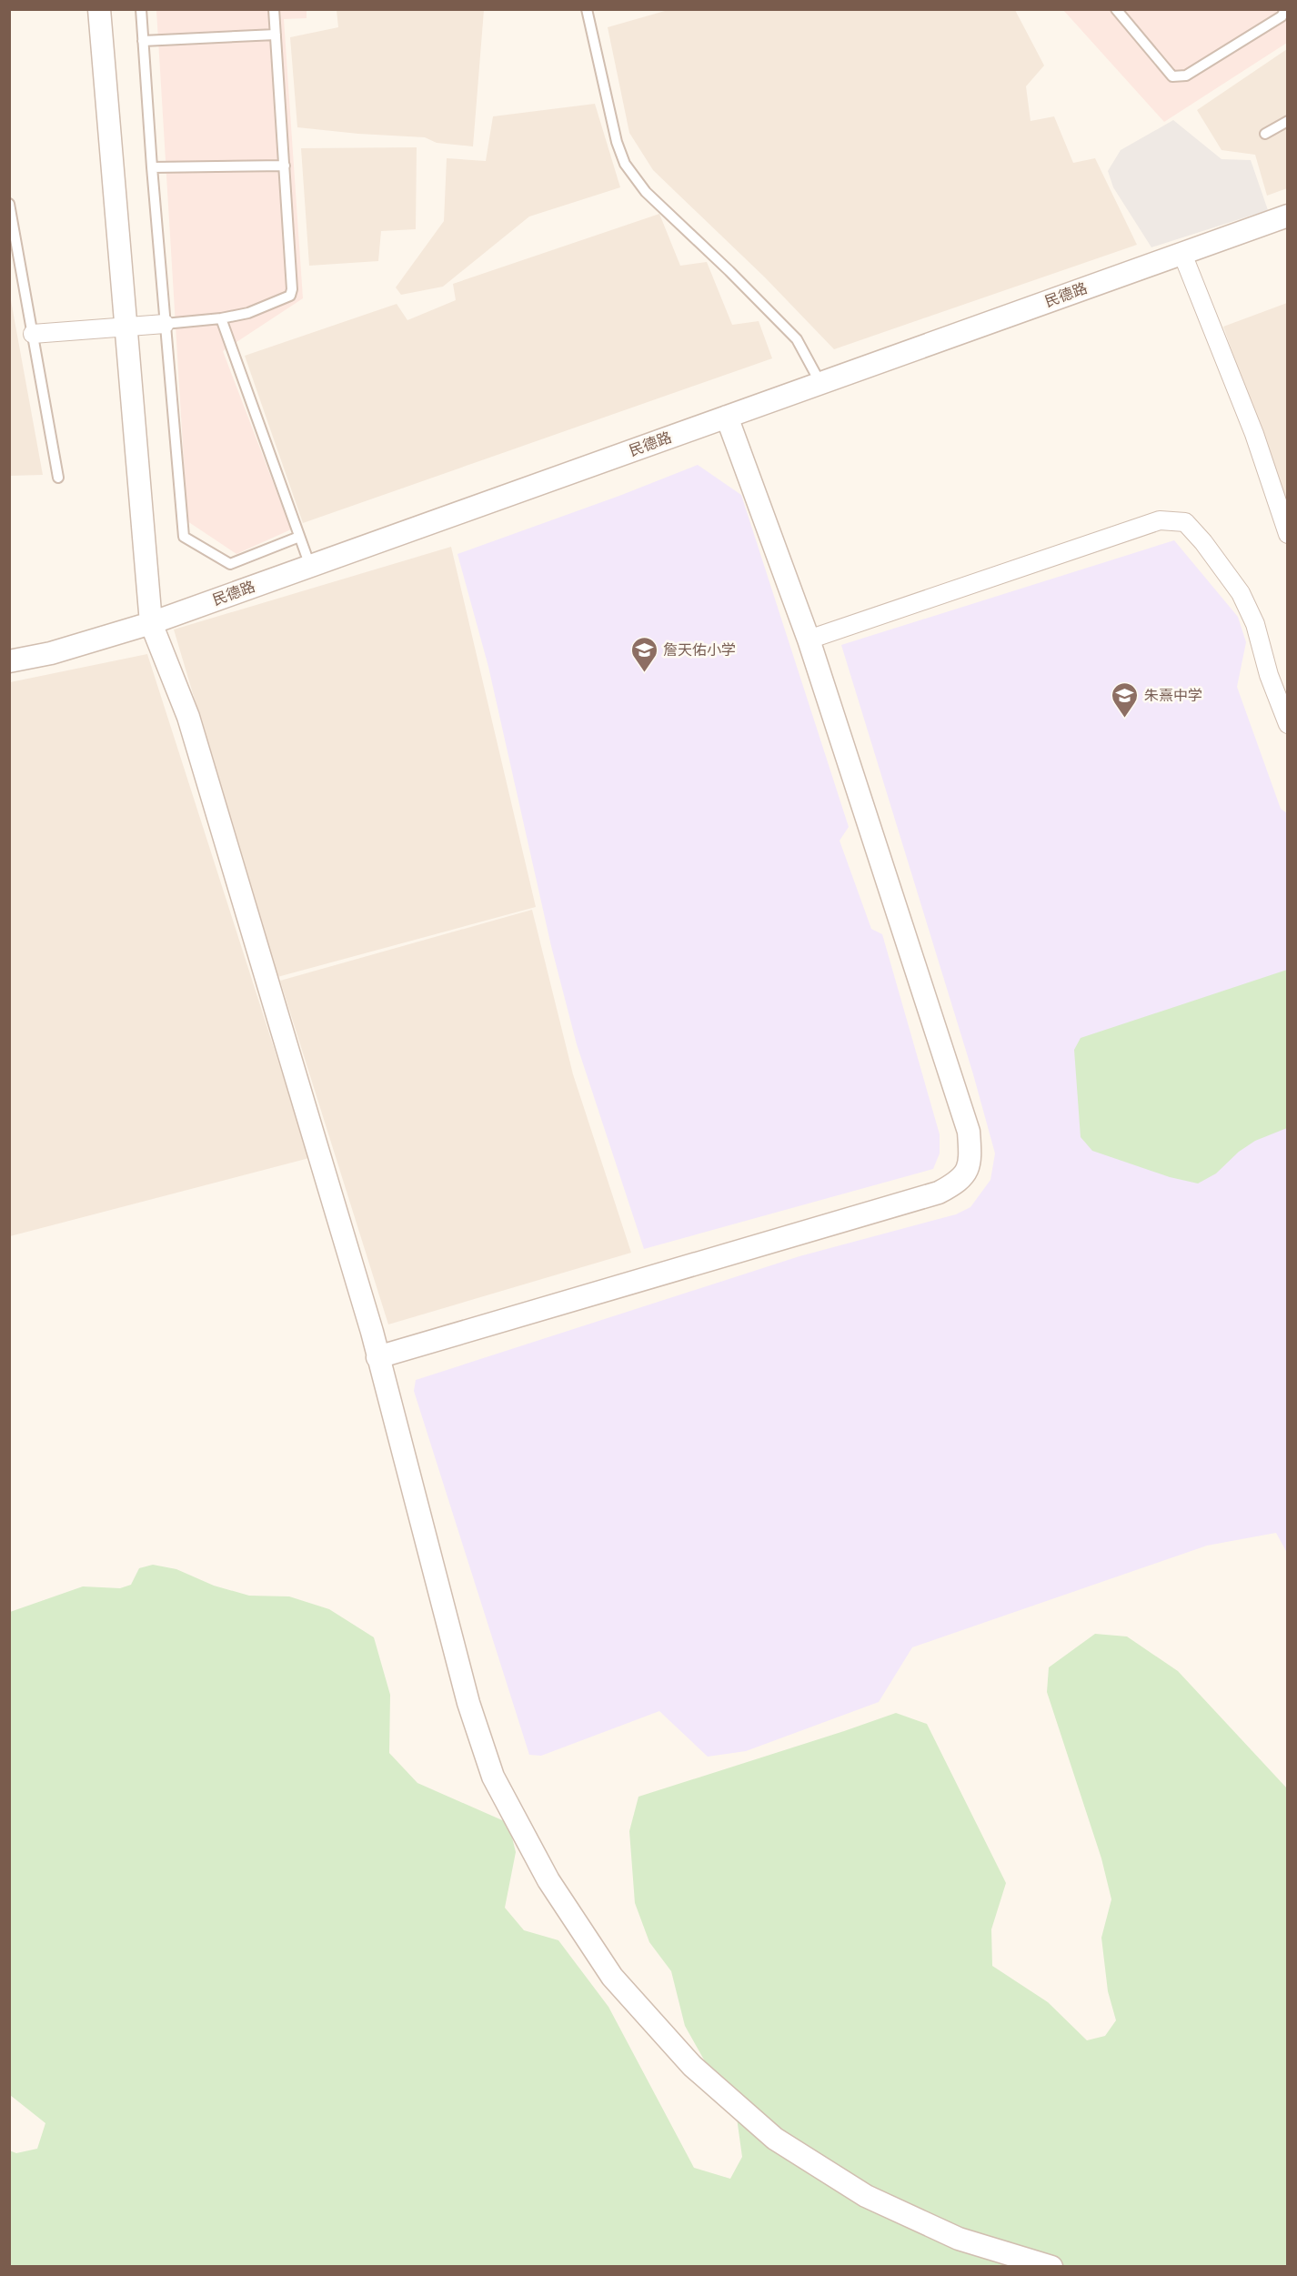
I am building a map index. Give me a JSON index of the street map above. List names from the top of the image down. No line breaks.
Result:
{"streets":{"street":["民德路"]},"places":{"school or university":["詹天佑小学","朱熹中学"]}}
